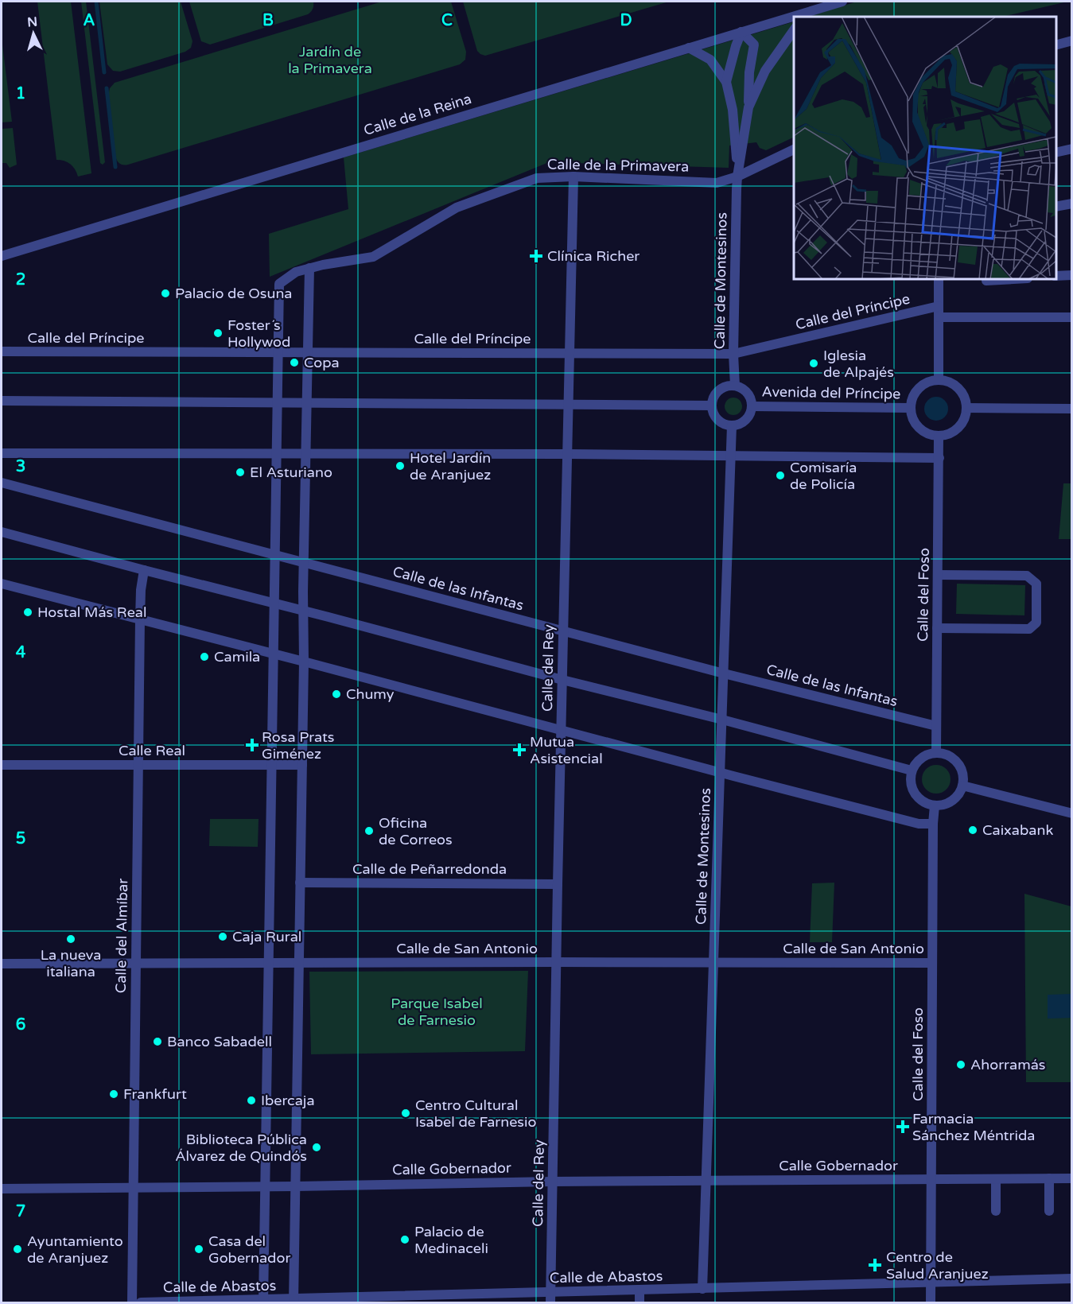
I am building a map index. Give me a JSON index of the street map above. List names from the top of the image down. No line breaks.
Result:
{"streets":{"street":["Calle de la Reina","Calle de la Primavera","Calle de Montesinos","Calle del Príncipe","Avenida del Príncipe","Calle de las Infantas","Calle del Foso","Calle del Rey","Calle Real","Calle de Peñarredonda","Calle del Almíbar","Calle de San Antonio","Calle Gobernador","Calle de Abastos"]},"crossings":[["Calle de la Reina","Calle de Montesinos"],["Calle de la Primavera","Calle de Montesinos"],["Calle de la Primavera","Calle del Príncipe"],["Calle de la Primavera","Calle del Rey"],["Calle de Montesinos","Calle del Príncipe"],["Calle de Montesinos","Avenida del Príncipe"],["Calle de Montesinos","Calle de las Infantas"],["Calle de Montesinos","Calle de San Antonio"],["Calle de Montesinos","Calle Gobernador"],["Calle de Montesinos","Calle de Abastos"],["Calle del Príncipe","Calle del Rey"],["Avenida del Príncipe","Calle del Foso"],["Calle de las Infantas","Calle del Foso"],["Calle de las Infantas","Calle del Rey"],["Calle del Foso","Calle de San Antonio"],["Calle del Foso","Calle Gobernador"],["Calle del Foso","Calle de Abastos"],["Calle del Rey","Calle de Peñarredonda"],["Calle del Rey","Calle de San Antonio"],["Calle del Rey","Calle Gobernador"],["Calle del Rey","Calle de Abastos"],["Calle Real","Calle del Almíbar"],["Calle del Almíbar","Calle de San Antonio"],["Calle del Almíbar","Calle Gobernador"]],"parks":["Jardín de la Primavera","Parque Isabel de Farnesio"],"places":{"health":["Clínica Richer","Rosa Prats Giménez","Mutua Asistencial","Farmacia Sánchez Méntrida","Centro de Salud Aranjuez"],"other":["Palacio de Osuna","Foster´s Hollywod","Copa","Iglesia de Alpajés","Hotel Jardín de Aranjuez","El Asturiano","Comisaría de Policía","Hostal Más Real","Camila","Chumy","Caixabank","Oficina de Correos","Caja Rural","La nueva italiana","Banco Sabadell","Ahorramás","Frankfurt","Ibercaja","Centro Cultural Isabel de Farnesio","Biblioteca Pública Álvarez de Quindós","Palacio de Medinaceli","Ayuntamiento de Aranjuez","Casa del Gobernador"]},"north":"top","grid":{"columns":["A","B","C","D"],"rows":["1","2","3","4","5","6","7"]}}
